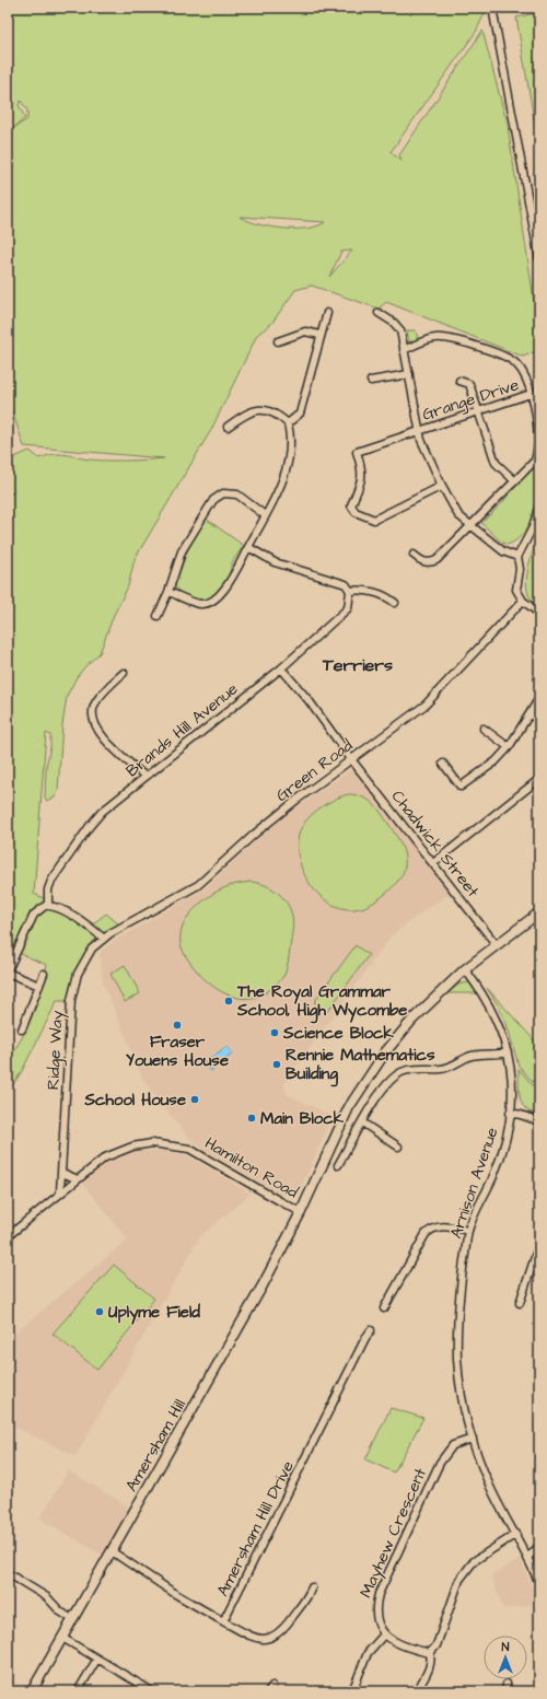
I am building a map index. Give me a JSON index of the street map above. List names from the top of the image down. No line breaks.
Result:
{"streets":{"main road":["Amersham Hill"],"street":["Grange Drive","Brands Hill Avenue","Green Road","Chadwick Street","Ridge Way","Hamilton Road","Arnison Avenue","Amersham Hill Drive","Mayhew Crescent"]},"crossings":[["Brands Hill Avenue","Chadwick Street"],["Green Road","Chadwick Street"],["Green Road","Ridge Way"],["Chadwick Street","Amersham Hill"],["Ridge Way","Hamilton Road"],["Hamilton Road","Amersham Hill"],["Arnison Avenue","Amersham Hill"],["Arnison Avenue","Mayhew Crescent"],["Amersham Hill","Amersham Hill Drive"]],"districts":["Terriers"],"places":["The Royal Grammar School, High Wycombe","Fraser Youens House","Science Block","Rennie Mathematics Building","School House","Main Block","Uplyme Field"],"north":"top"}
